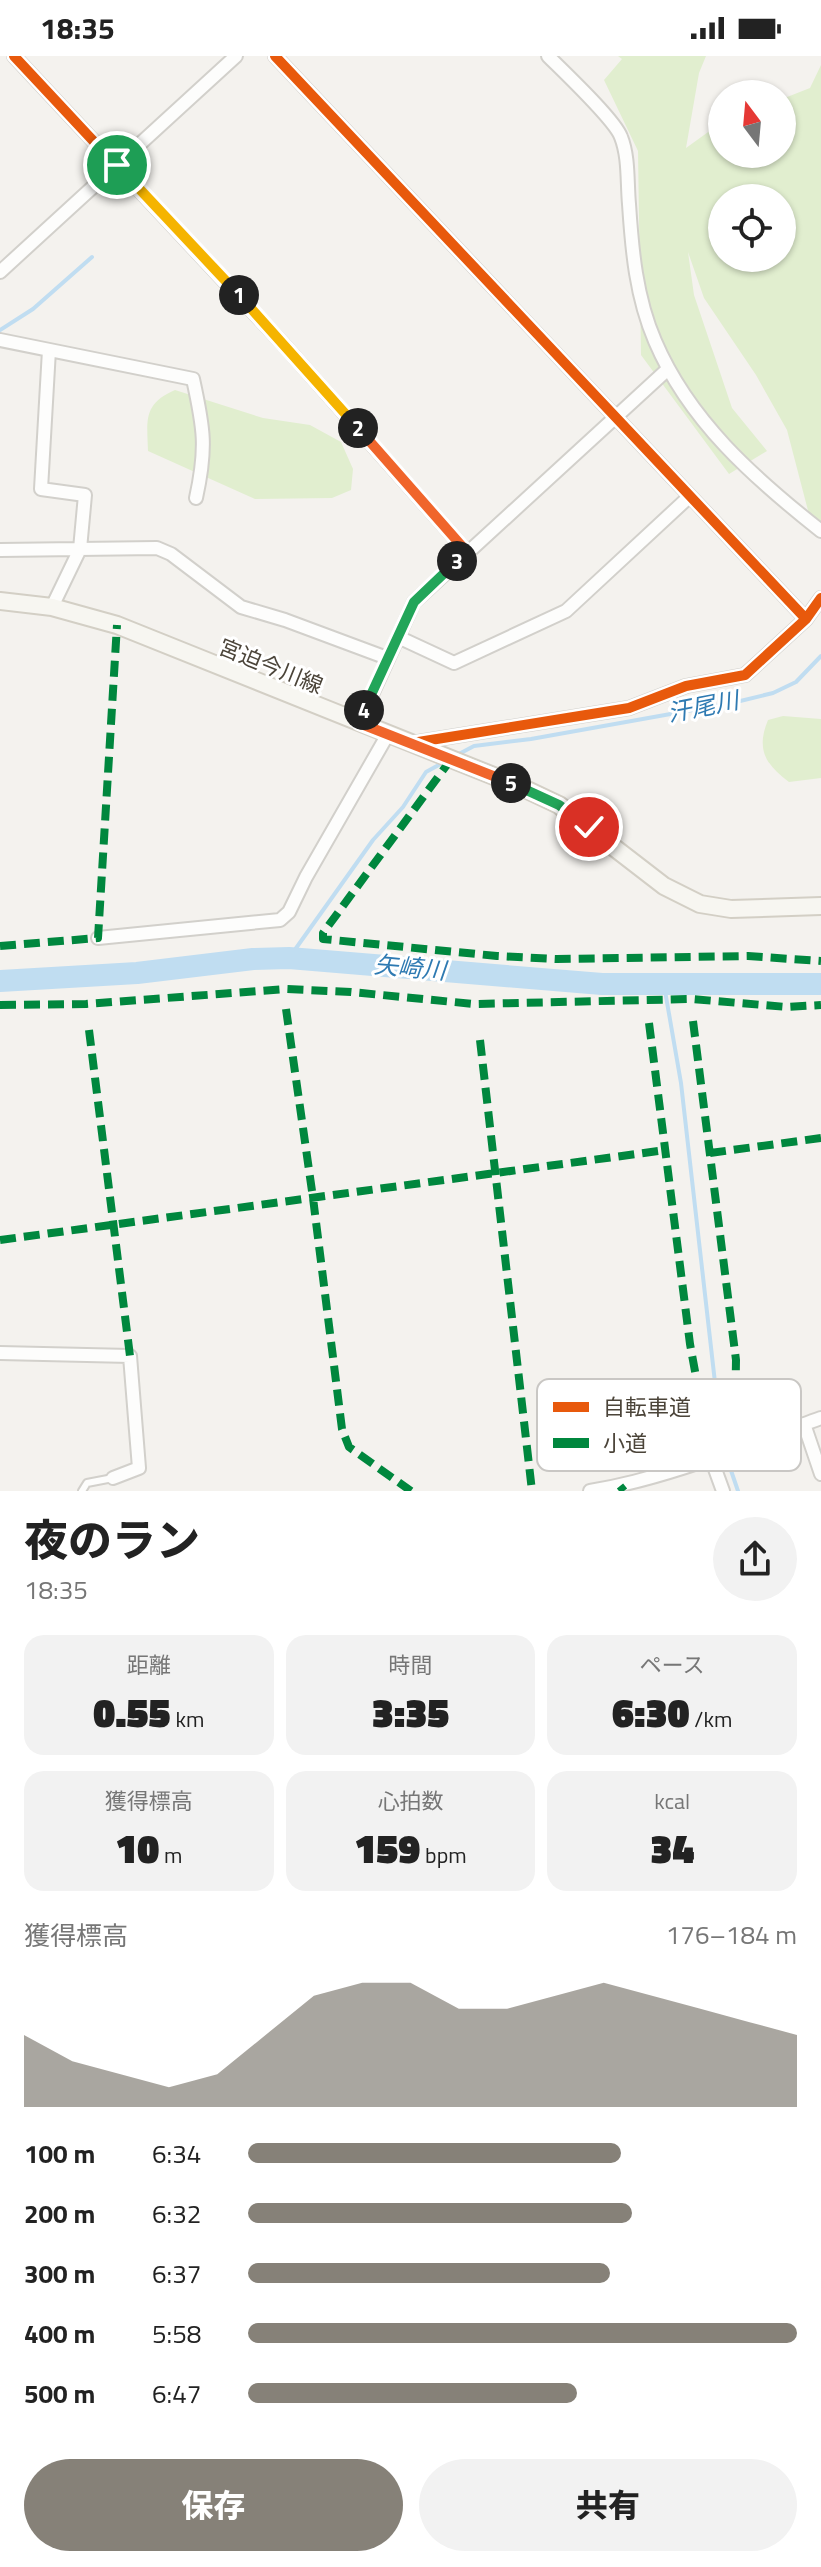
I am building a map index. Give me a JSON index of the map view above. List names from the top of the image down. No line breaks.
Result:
{"streets":{"main road":["宮迫今川線"]},"water":["汗尾川","矢崎川"],"legend":["自転車道","小道"],"north":"top","page":{"status":"18:35","pins":["1","2","3","4","5"],"heading":["夜のラン","18:35"],"stats":[["距離","0.55 km"],["時間","3:35"],["ペース","6:30 /km"],["獲得標高","10 m"],["心拍数","159 bpm"],["kcal","34"]],"chart":["獲得標高","176–184 m"],"list":[{"name":"100 m","note":"6:34"},{"name":"200 m","note":"6:32"},{"name":"300 m","note":"6:37"},{"name":"400 m","note":"5:58"},{"name":"500 m","note":"6:47"}],"buttons":["保存","共有"]}}
